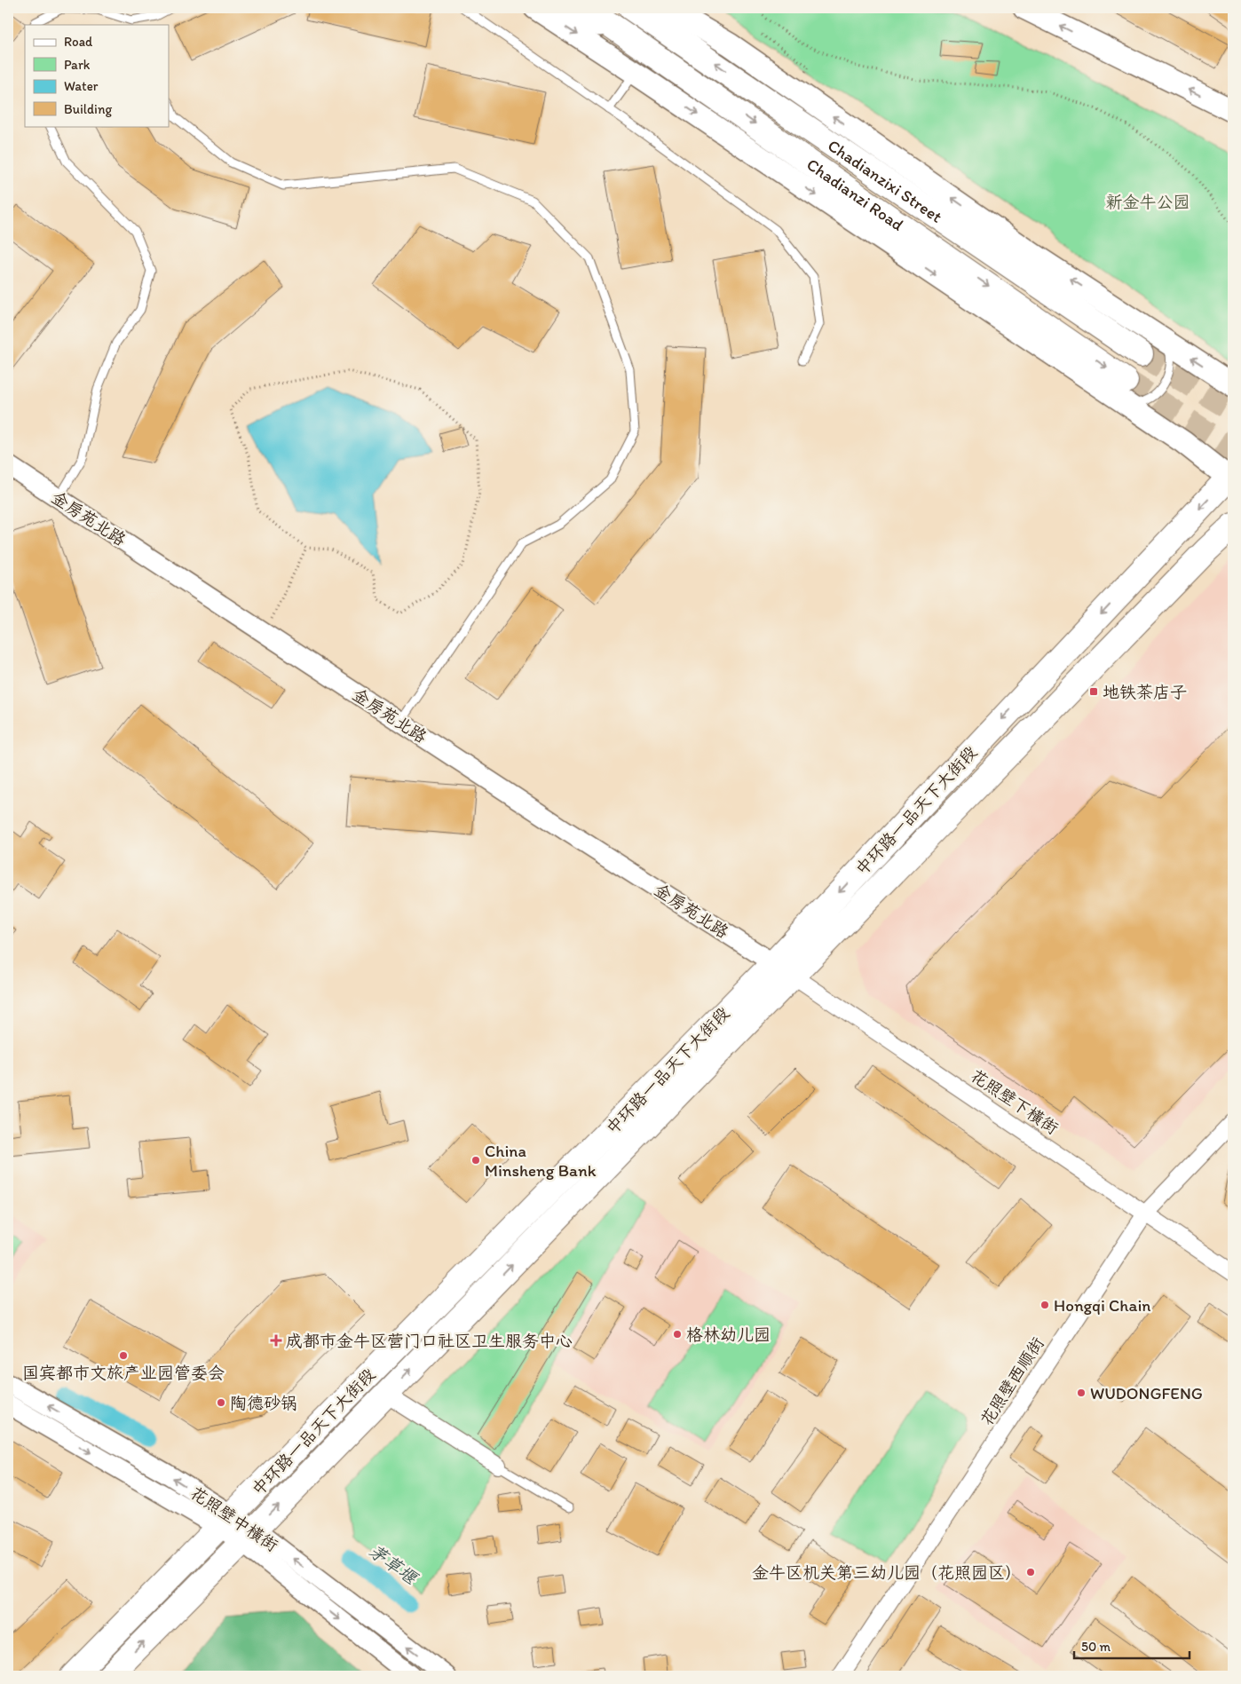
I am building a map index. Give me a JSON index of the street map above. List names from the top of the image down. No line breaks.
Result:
{"streets":{"main road":["Chadianzixi Street","Chadianzi Road","中环路一品天下大街段"],"street":["金房苑北路","花照壁下横街","花照壁西顺街","花照壁中横街"]},"crossings":[["金房苑北路","中环路一品天下大街段"],["金房苑北路","花照壁下横街"],["中环路一品天下大街段","花照壁下横街"],["中环路一品天下大街段","花照壁中横街"],["花照壁下横街","花照壁西顺街"]],"water":["茅草堰"],"parks":["新金牛公园"],"places":{"transit":["地铁茶店子"],"other":["China Minsheng Bank","Hongqi Chain","格林幼儿园","国宾都市文旅产业园管委会","WUDONGFENG","陶德砂锅","金牛区机关第三幼儿园（花照园区）"],"health":["成都市金牛区营门口社区卫生服务中心"]},"legend":["Road","Park","Water","Building"],"scale_bar":"50 m"}
